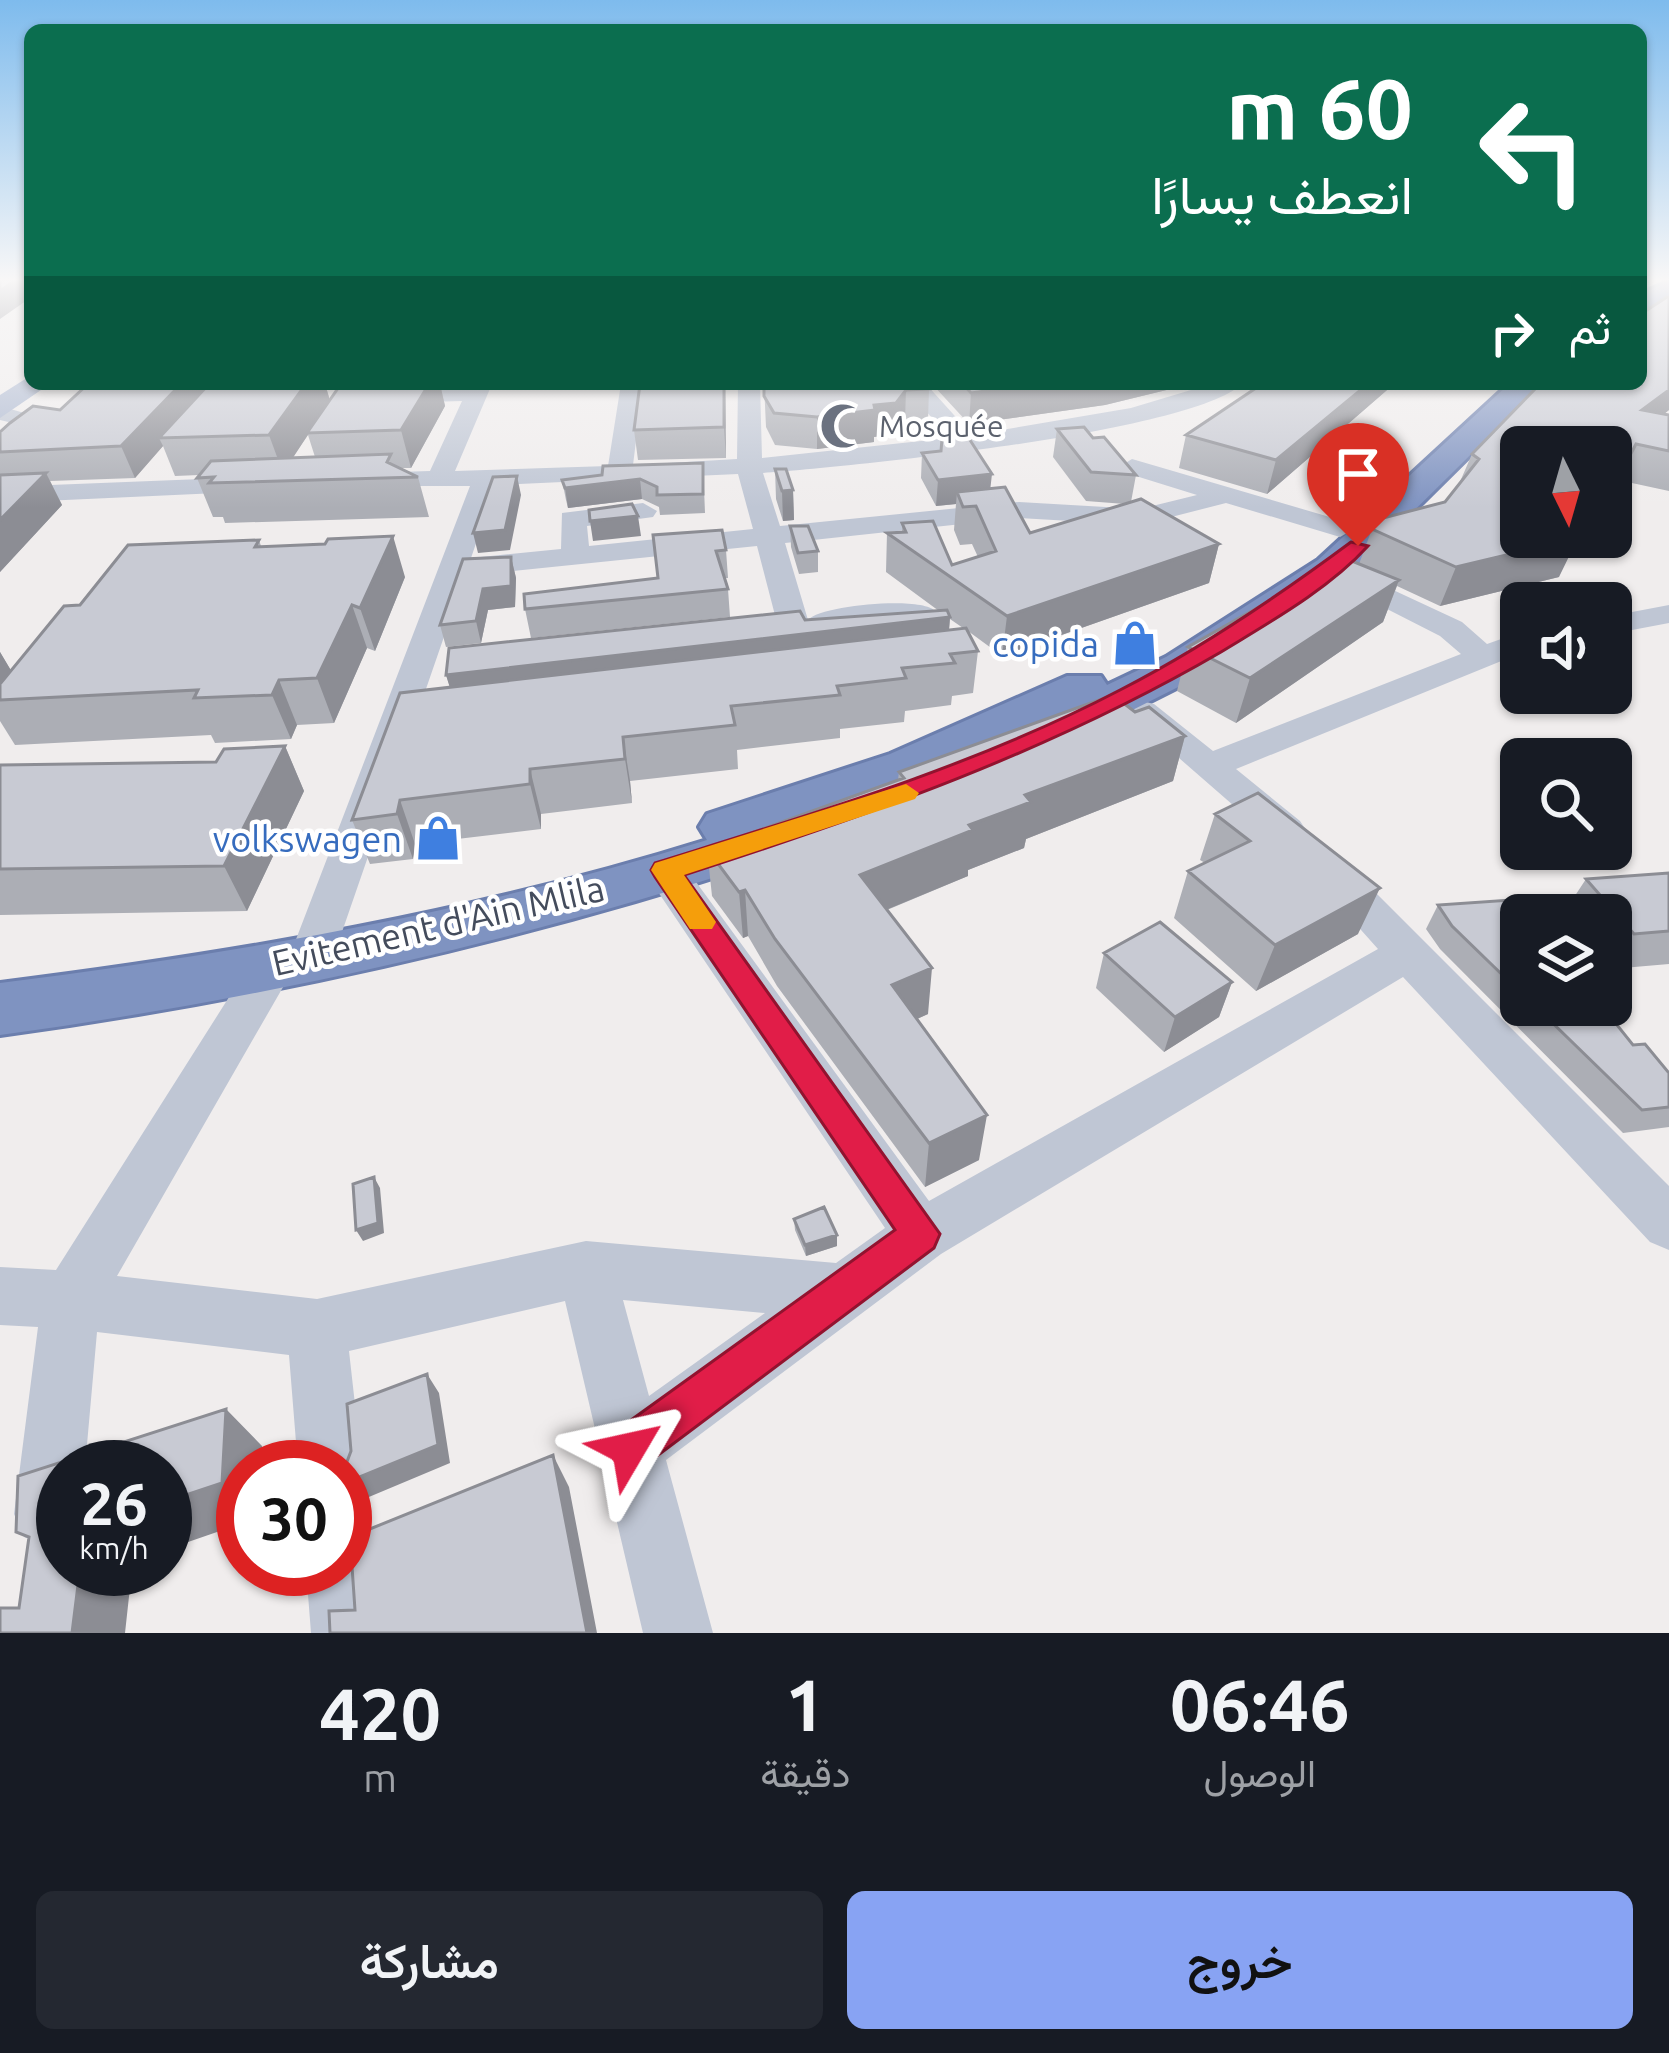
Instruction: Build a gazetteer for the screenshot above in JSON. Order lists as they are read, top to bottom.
{
  "streets": {
    "highway": ["Evitement d'Ain Mlila"]
  },
  "places": {
    "mosque": ["Mosquée"],
    "shop": ["copida", "volkswagen"]
  },
  "north": "bottom",
  "page": {
    "turn": ["60 m", "انعطف يسارًا"],
    "then": "ثم",
    "speed": "26 km/h",
    "limit": "30",
    "eta": [
      "06:46",
      "الوصول",
      "1",
      "دقيقة",
      "420",
      "m"
    ],
    "buttons": ["خروج", "مشاركة"]
  }
}
